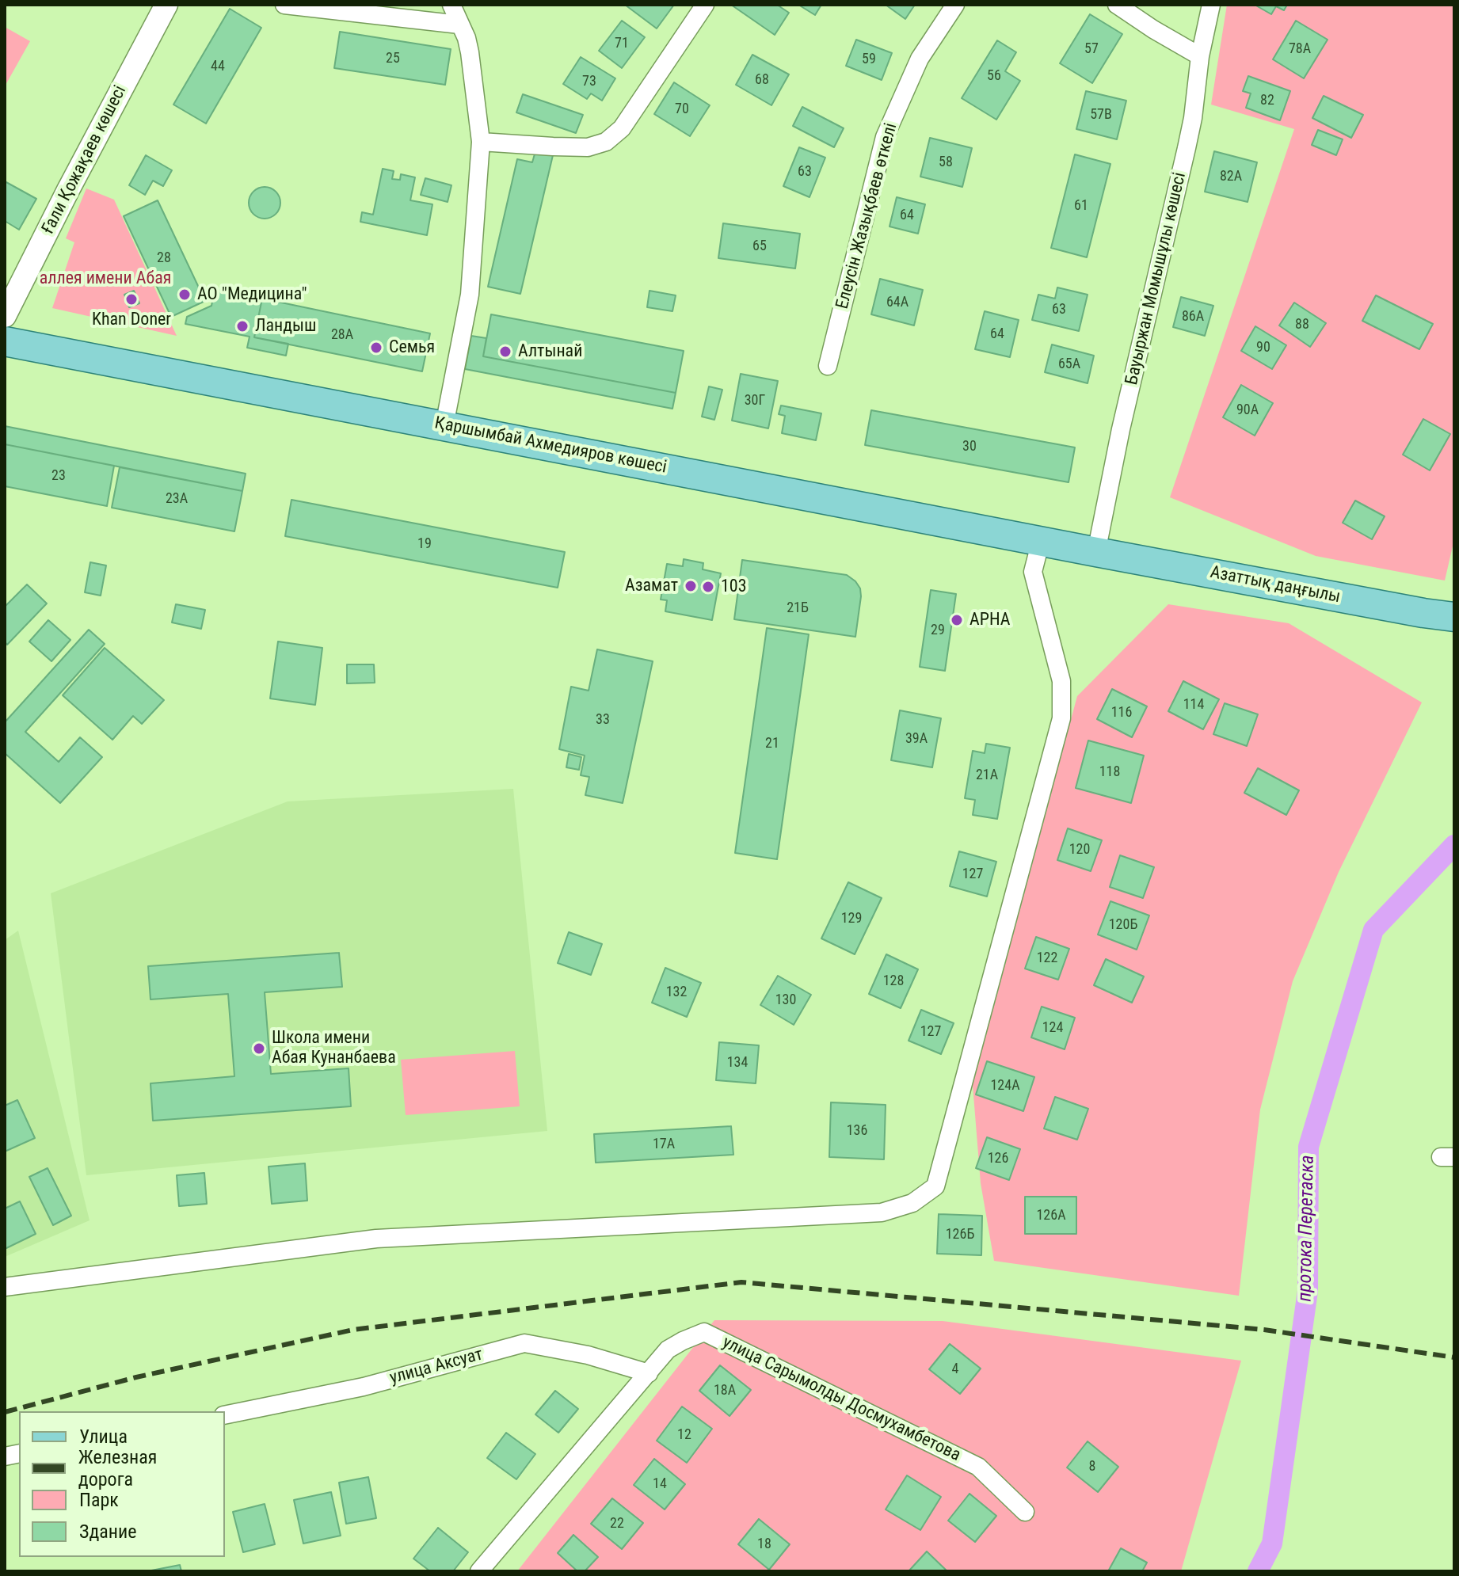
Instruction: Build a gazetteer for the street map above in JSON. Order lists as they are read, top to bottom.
{
  "streets": {
    "main road": ["Қаршымбай Ахмедияров көшесі", "Азаттық даңғылы"],
    "street": [
      "Ғали Қожақаев көшесі",
      "Елеусін Жазықбаев өткелі",
      "Бауыржан Момышұлы көшесі",
      "улица Аксуат",
      "улица Сарымолды Досмухамбетова"
    ]
  },
  "crossings": [
    ["Бауыржан Момышұлы көшесі", "Қаршымбай Ахмедияров көшесі"],
    ["Бауыржан Момышұлы көшесі", "Азаттық даңғылы"],
    ["Қаршымбай Ахмедияров көшесі", "Азаттық даңғылы"],
    ["улица Аксуат", "улица Сарымолды Досмухамбетова"]
  ],
  "water": ["протока Перетаска"],
  "parks": ["аллея имени Абая"],
  "places": [
    "АО \"Медицина\"",
    "Khan Doner",
    "Ландыш",
    "Семья",
    "Алтынай",
    "Азамат",
    "103",
    "АРНА",
    "Школа имени Абая Кунанбаева"
  ],
  "house_numbers": [
    "71",
    "57",
    "78А",
    "25",
    "59",
    "44",
    "56",
    "68",
    "73",
    "82",
    "70",
    "57В",
    "58",
    "63",
    "82А",
    "61",
    "64",
    "65",
    "28",
    "64А",
    "63",
    "86А",
    "88",
    "64",
    "28А",
    "90",
    "65А",
    "30Г",
    "90А",
    "30",
    "23",
    "23А",
    "19",
    "21Б",
    "29",
    "114",
    "116",
    "33",
    "39А",
    "21",
    "118",
    "21А",
    "120",
    "127",
    "129",
    "120Б",
    "122",
    "128",
    "132",
    "130",
    "124",
    "127",
    "134",
    "124А",
    "136",
    "17А",
    "126",
    "126А",
    "126Б",
    "4",
    "18А",
    "12",
    "8",
    "14",
    "22",
    "18"
  ],
  "legend": [
    "Улица",
    "Железная дорога",
    "Парк",
    "Здание"
  ]
}
